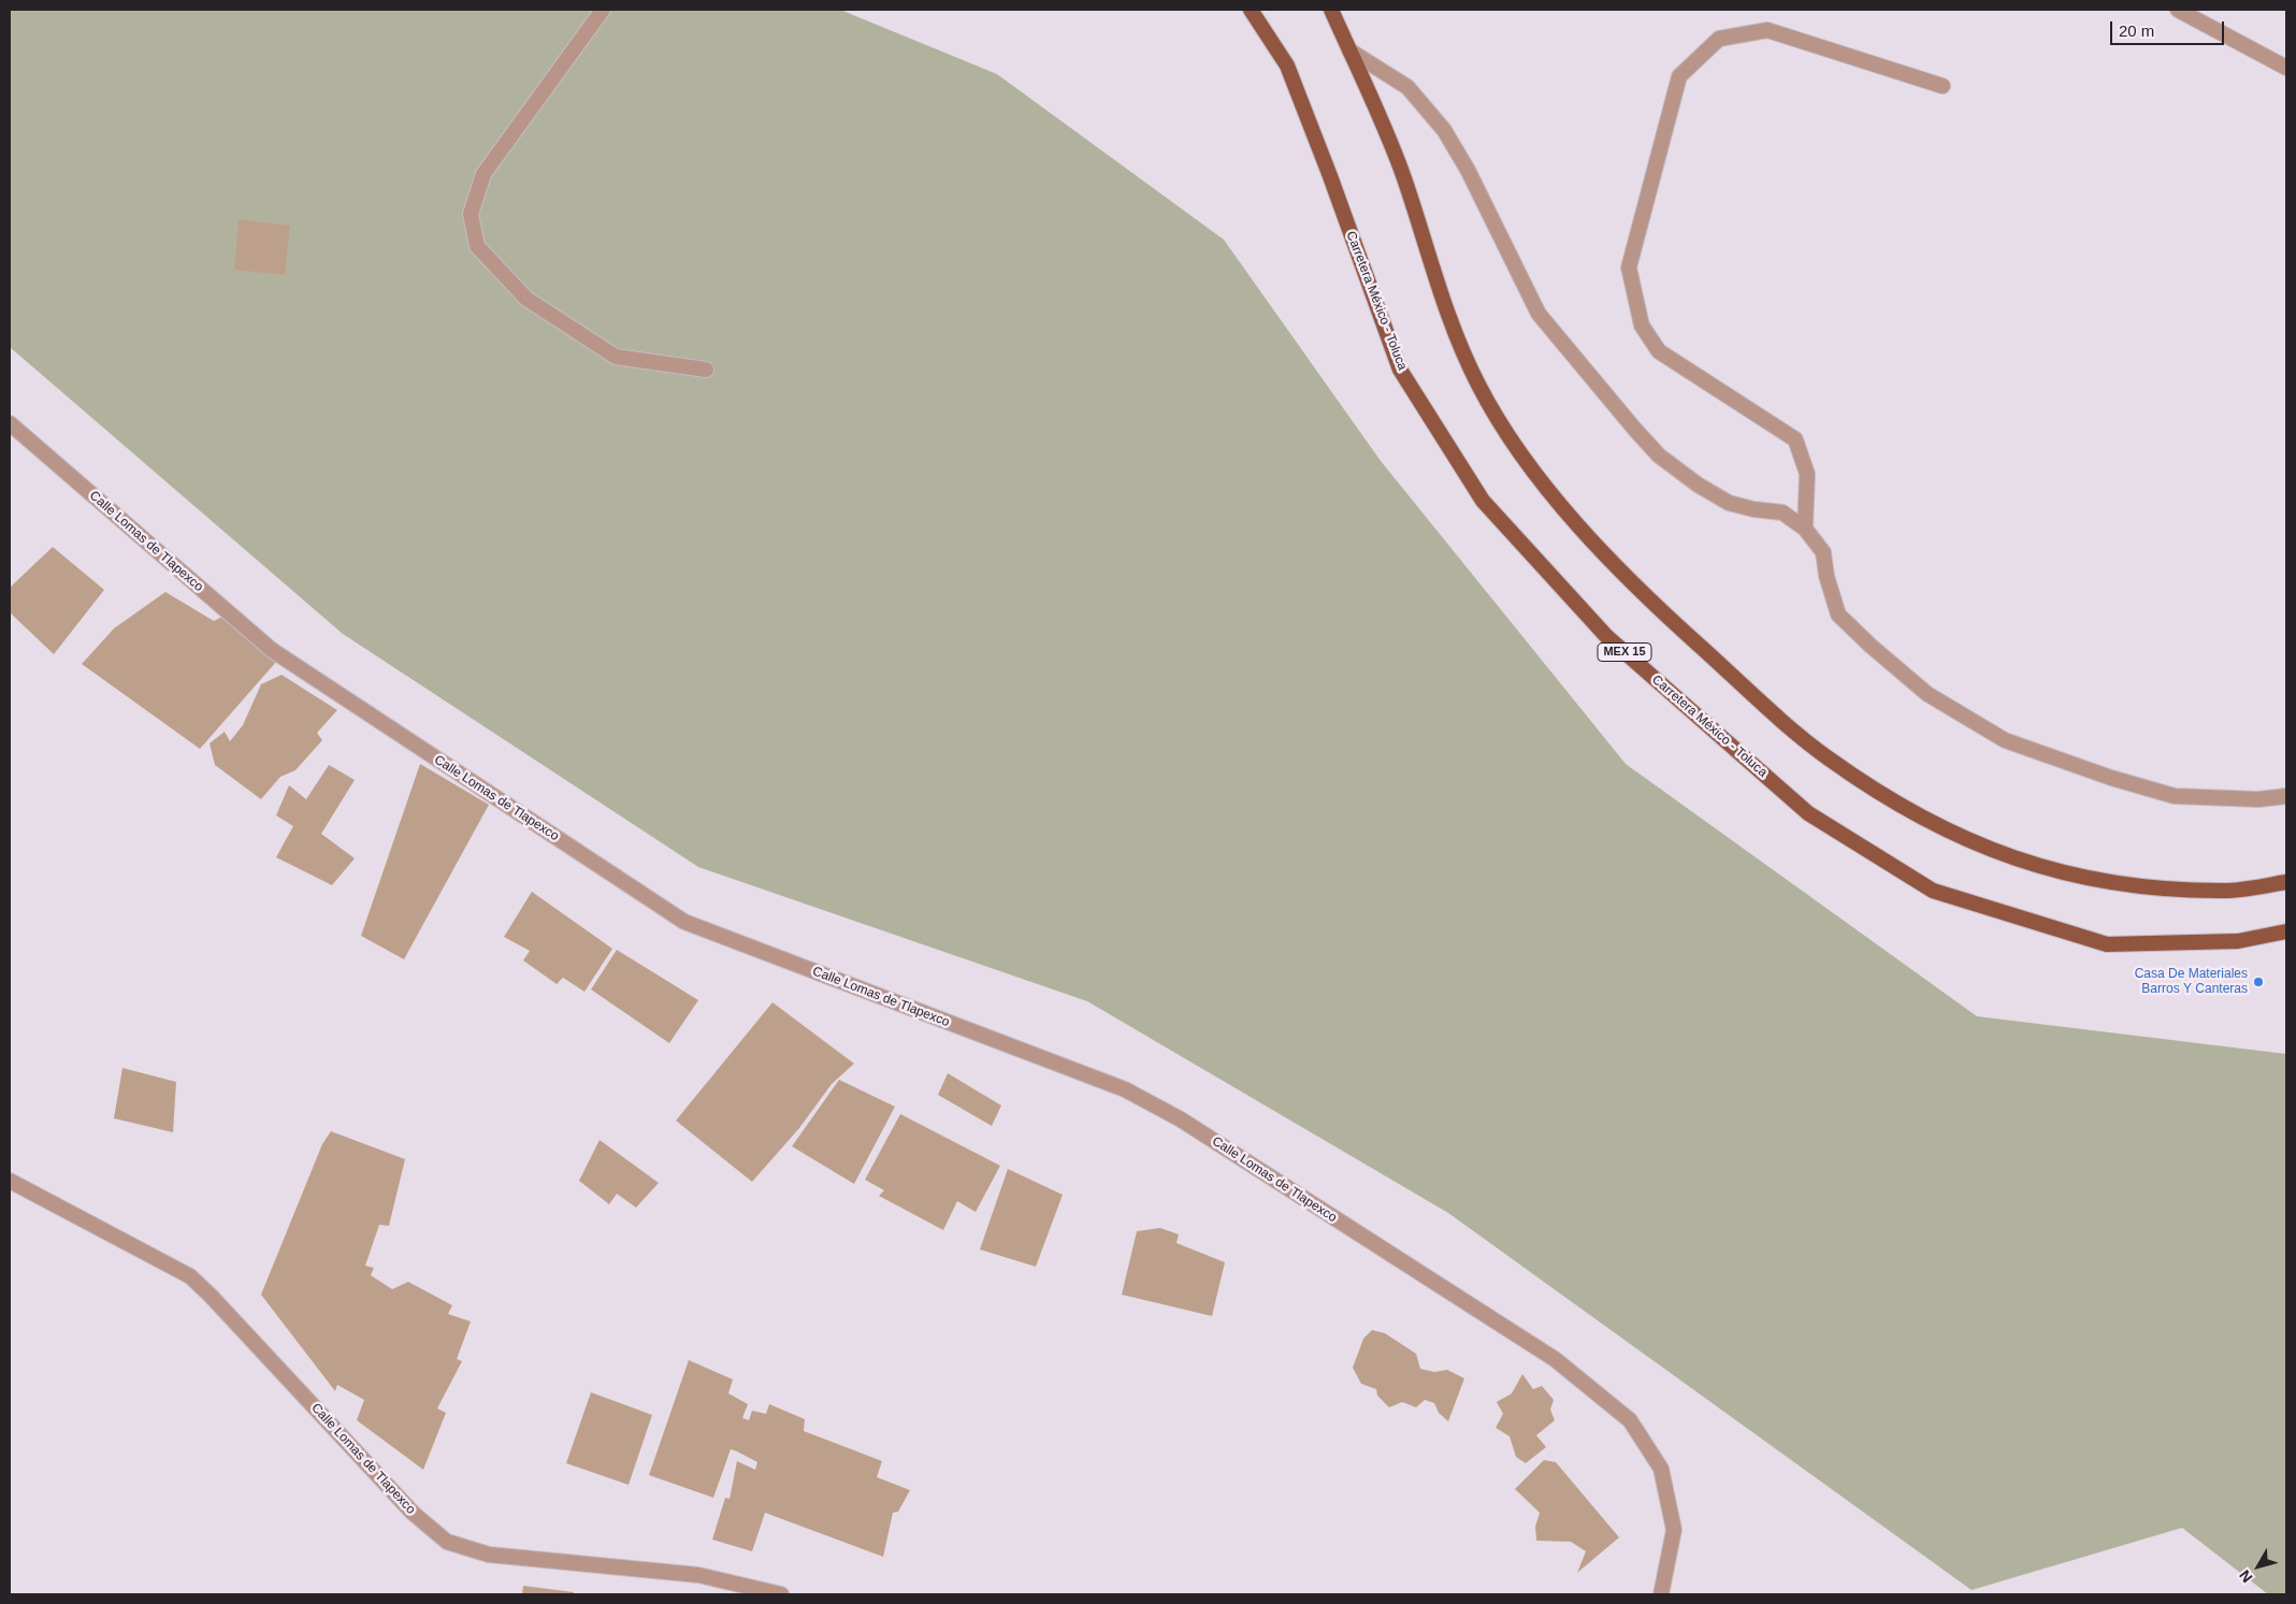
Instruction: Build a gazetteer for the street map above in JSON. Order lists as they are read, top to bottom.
{
  "streets": {
    "main road": ["Carretera México - Toluca", "MEX 15"],
    "street": ["Calle Lomas de Tlapexco"]
  },
  "places": ["Casa De Materiales Barros Y Canteras"],
  "scale_bar": "20 m",
  "north": "bottom left"
}
